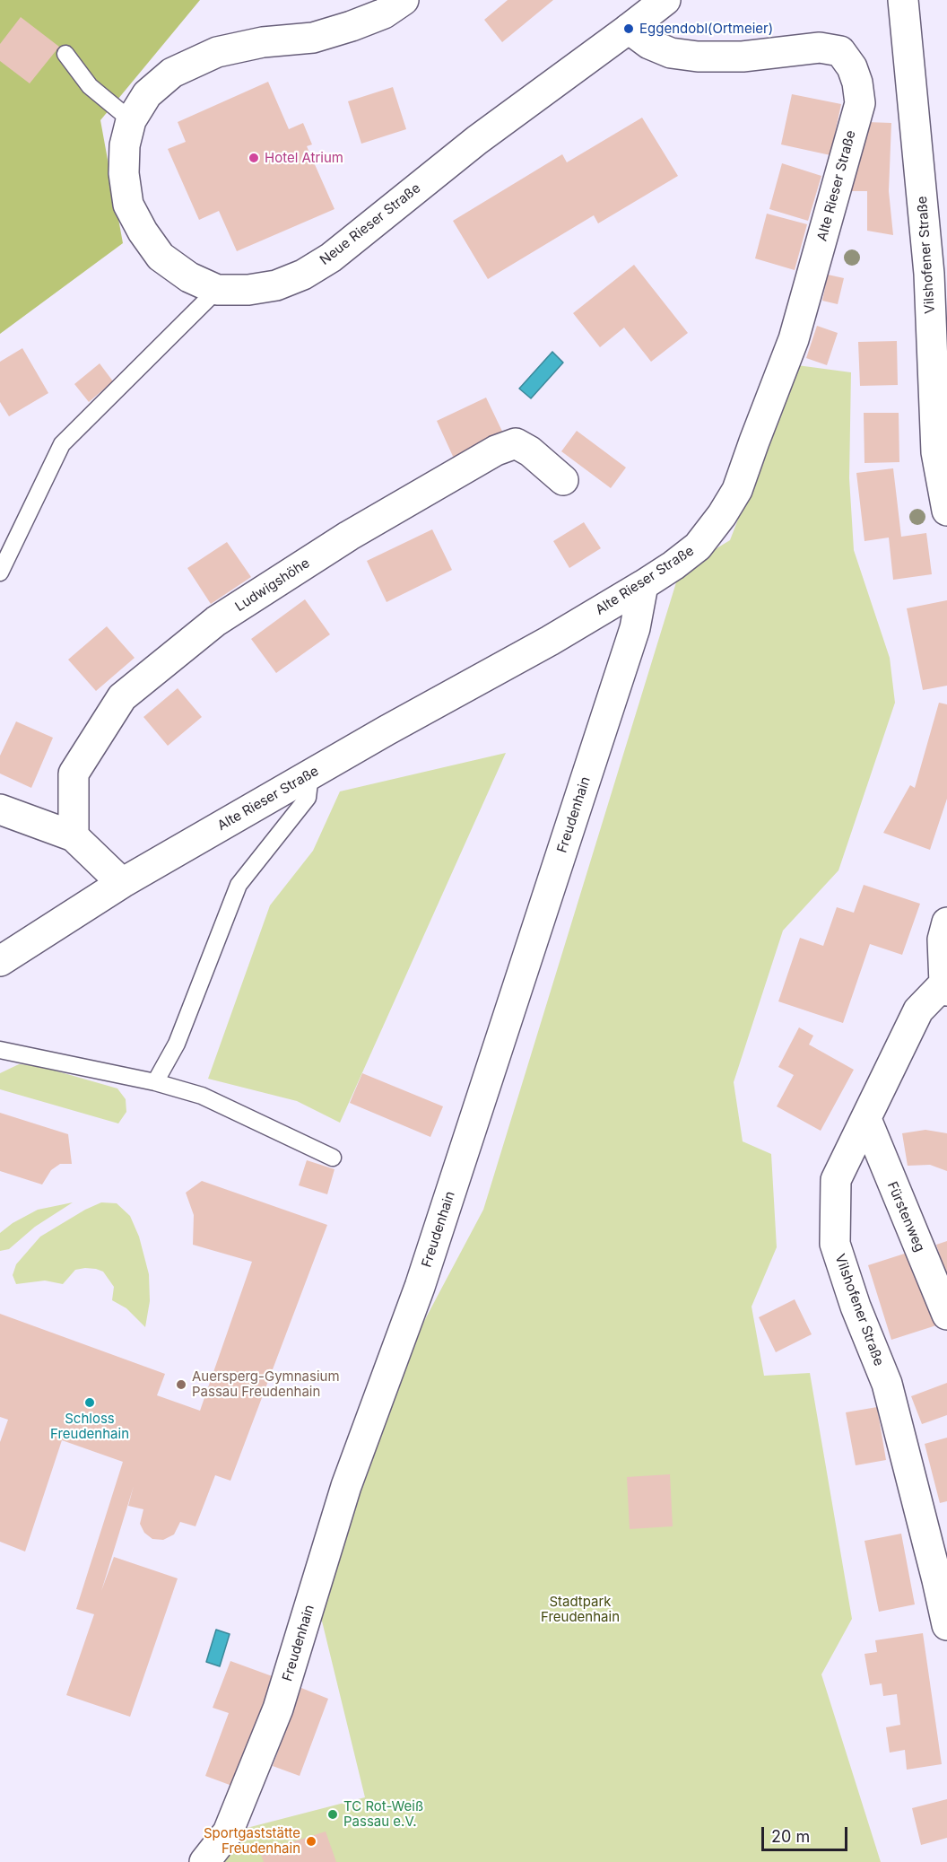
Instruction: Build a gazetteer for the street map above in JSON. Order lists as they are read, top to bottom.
{
  "streets": {
    "street": [
      "Alte Rieser Straße",
      "Neue Rieser Straße",
      "Vilshofener Straße",
      "Ludwigshöhe",
      "Freudenhain",
      "Fürstenweg"
    ]
  },
  "crossings": [
    ["Alte Rieser Straße", "Neue Rieser Straße"],
    ["Alte Rieser Straße", "Freudenhain"],
    ["Vilshofener Straße", "Fürstenweg"]
  ],
  "parks": ["Stadtpark Freudenhain"],
  "places": [
    "Eggendobl(Ortmeier)",
    "Hotel Atrium",
    "Auersperg-Gymnasium Passau Freudenhain",
    "Schloss Freudenhain",
    "TC Rot-Weiß Passau e.V.",
    "Sportgaststätte Freudenhain"
  ],
  "scale_bar": "20 m"
}
